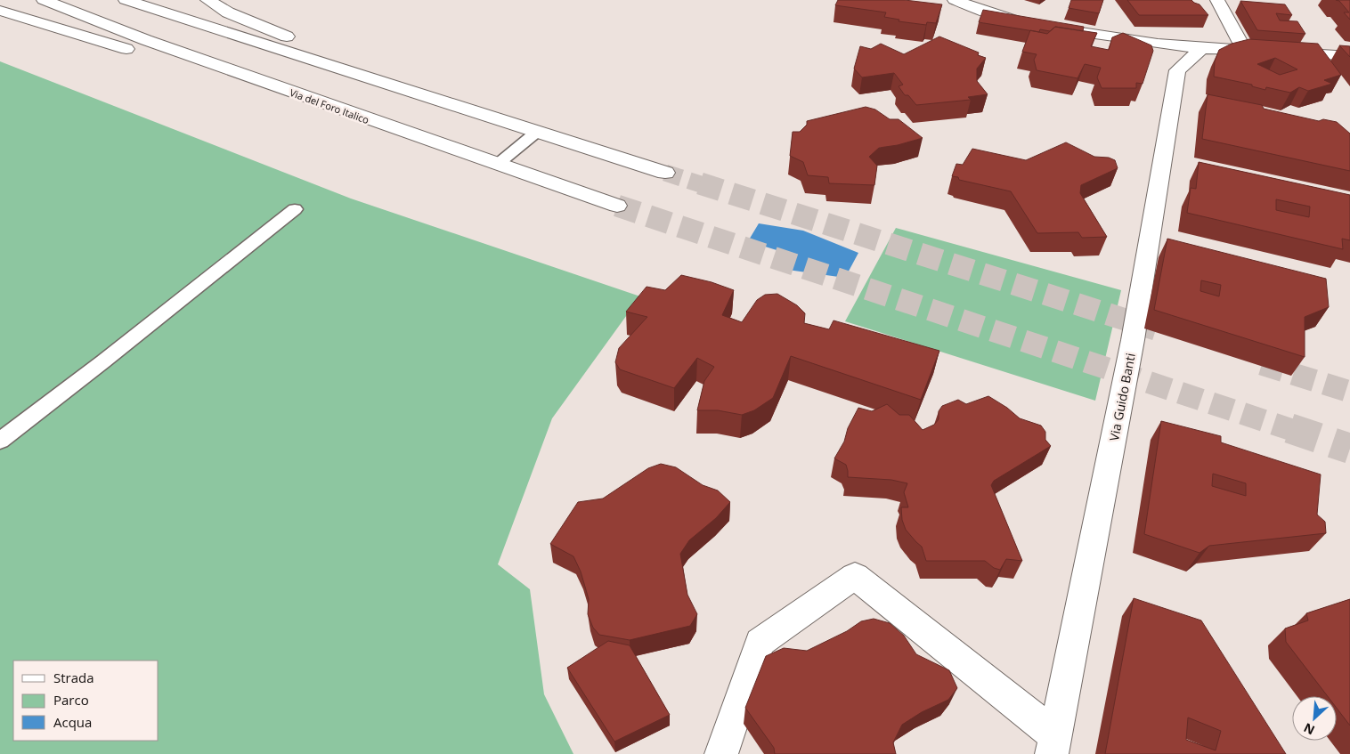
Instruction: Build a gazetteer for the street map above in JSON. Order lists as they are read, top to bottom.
{
  "streets": {
    "main road": ["Via del Foro Italico", "Via Guido Banti"]
  },
  "legend": ["Strada", "Parco", "Acqua"],
  "north": "bottom left"
}
